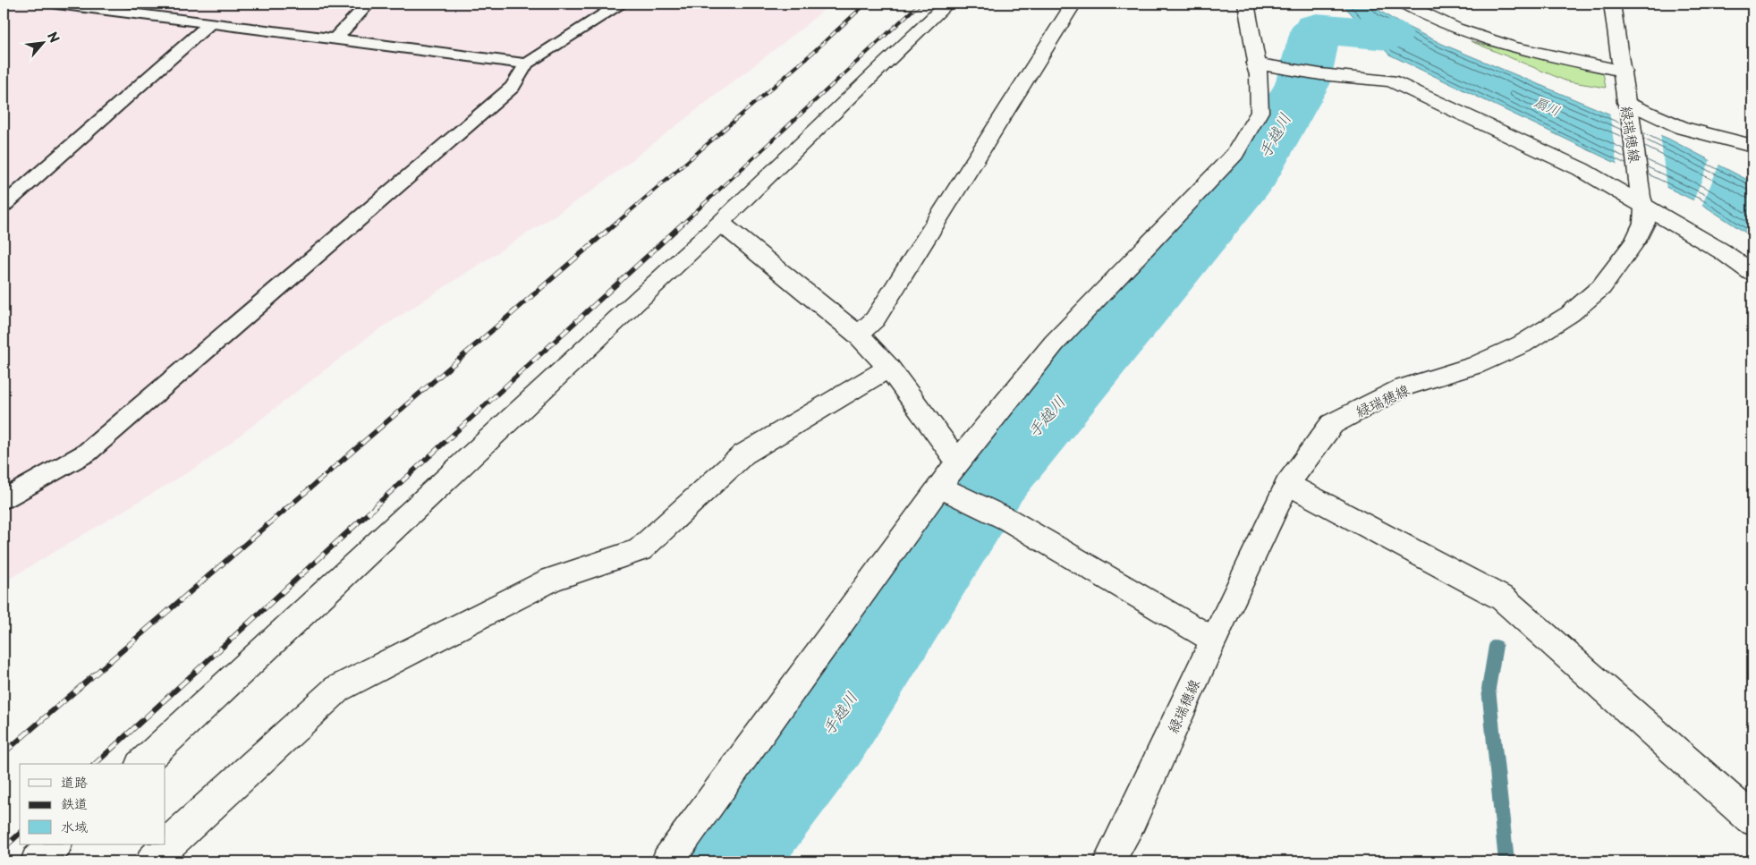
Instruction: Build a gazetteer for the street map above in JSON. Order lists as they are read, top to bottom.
{
  "streets": {
    "street": ["緑瑞穂線"]
  },
  "water": ["扇川", "手越川"],
  "legend": ["道路", "鉄道", "水域"],
  "north": "top right"
}
